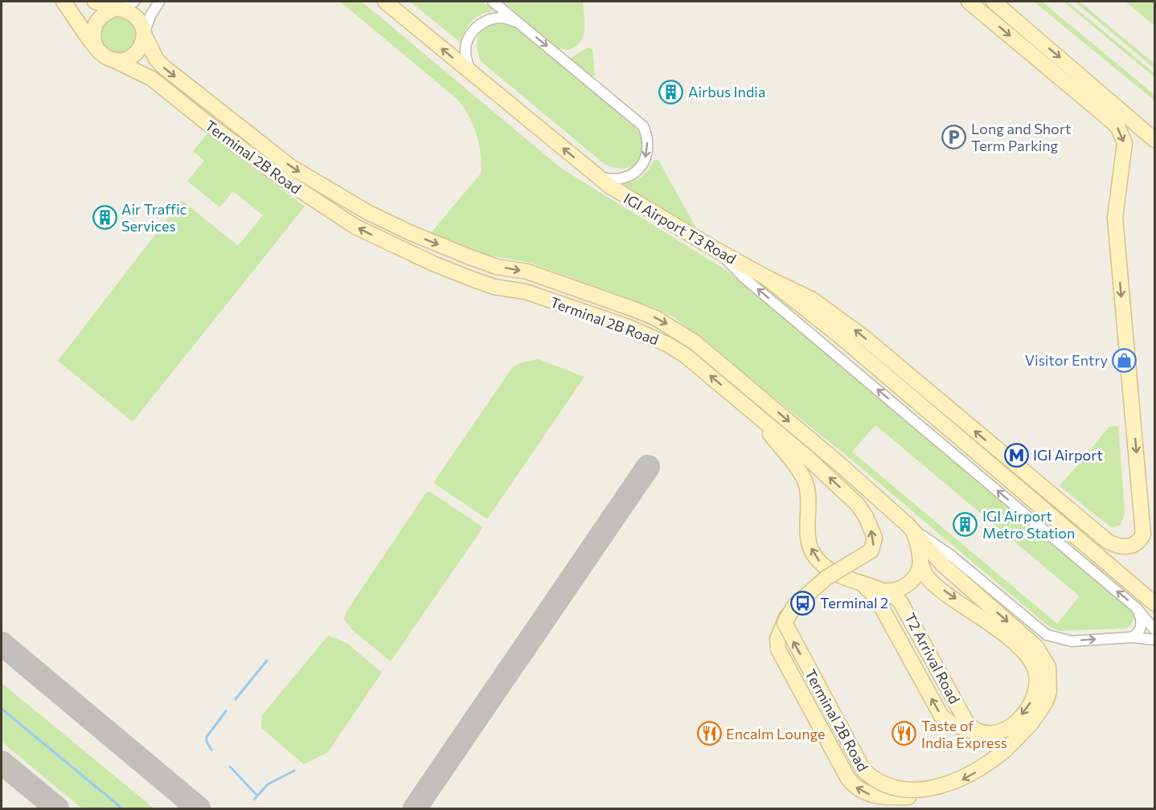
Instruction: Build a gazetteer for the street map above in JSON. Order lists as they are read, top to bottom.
{
  "streets": {
    "main road": ["Terminal 2B Road", "IGI Airport T3 Road", "T2 Arrival Road"]
  },
  "crossings": [
    ["Terminal 2B Road", "T2 Arrival Road"]
  ],
  "one_way": ["T2 Arrival Road"],
  "places": {
    "building": ["Airbus India", "Air Traffic Services", "IGI Airport Metro Station"],
    "parking": ["Long and Short Term Parking"],
    "shop": ["Visitor Entry"],
    "metro station": ["IGI Airport"],
    "bus stop": ["Terminal 2"],
    "restaurant": ["Encalm Lounge", "Taste of India Express"]
  }
}
